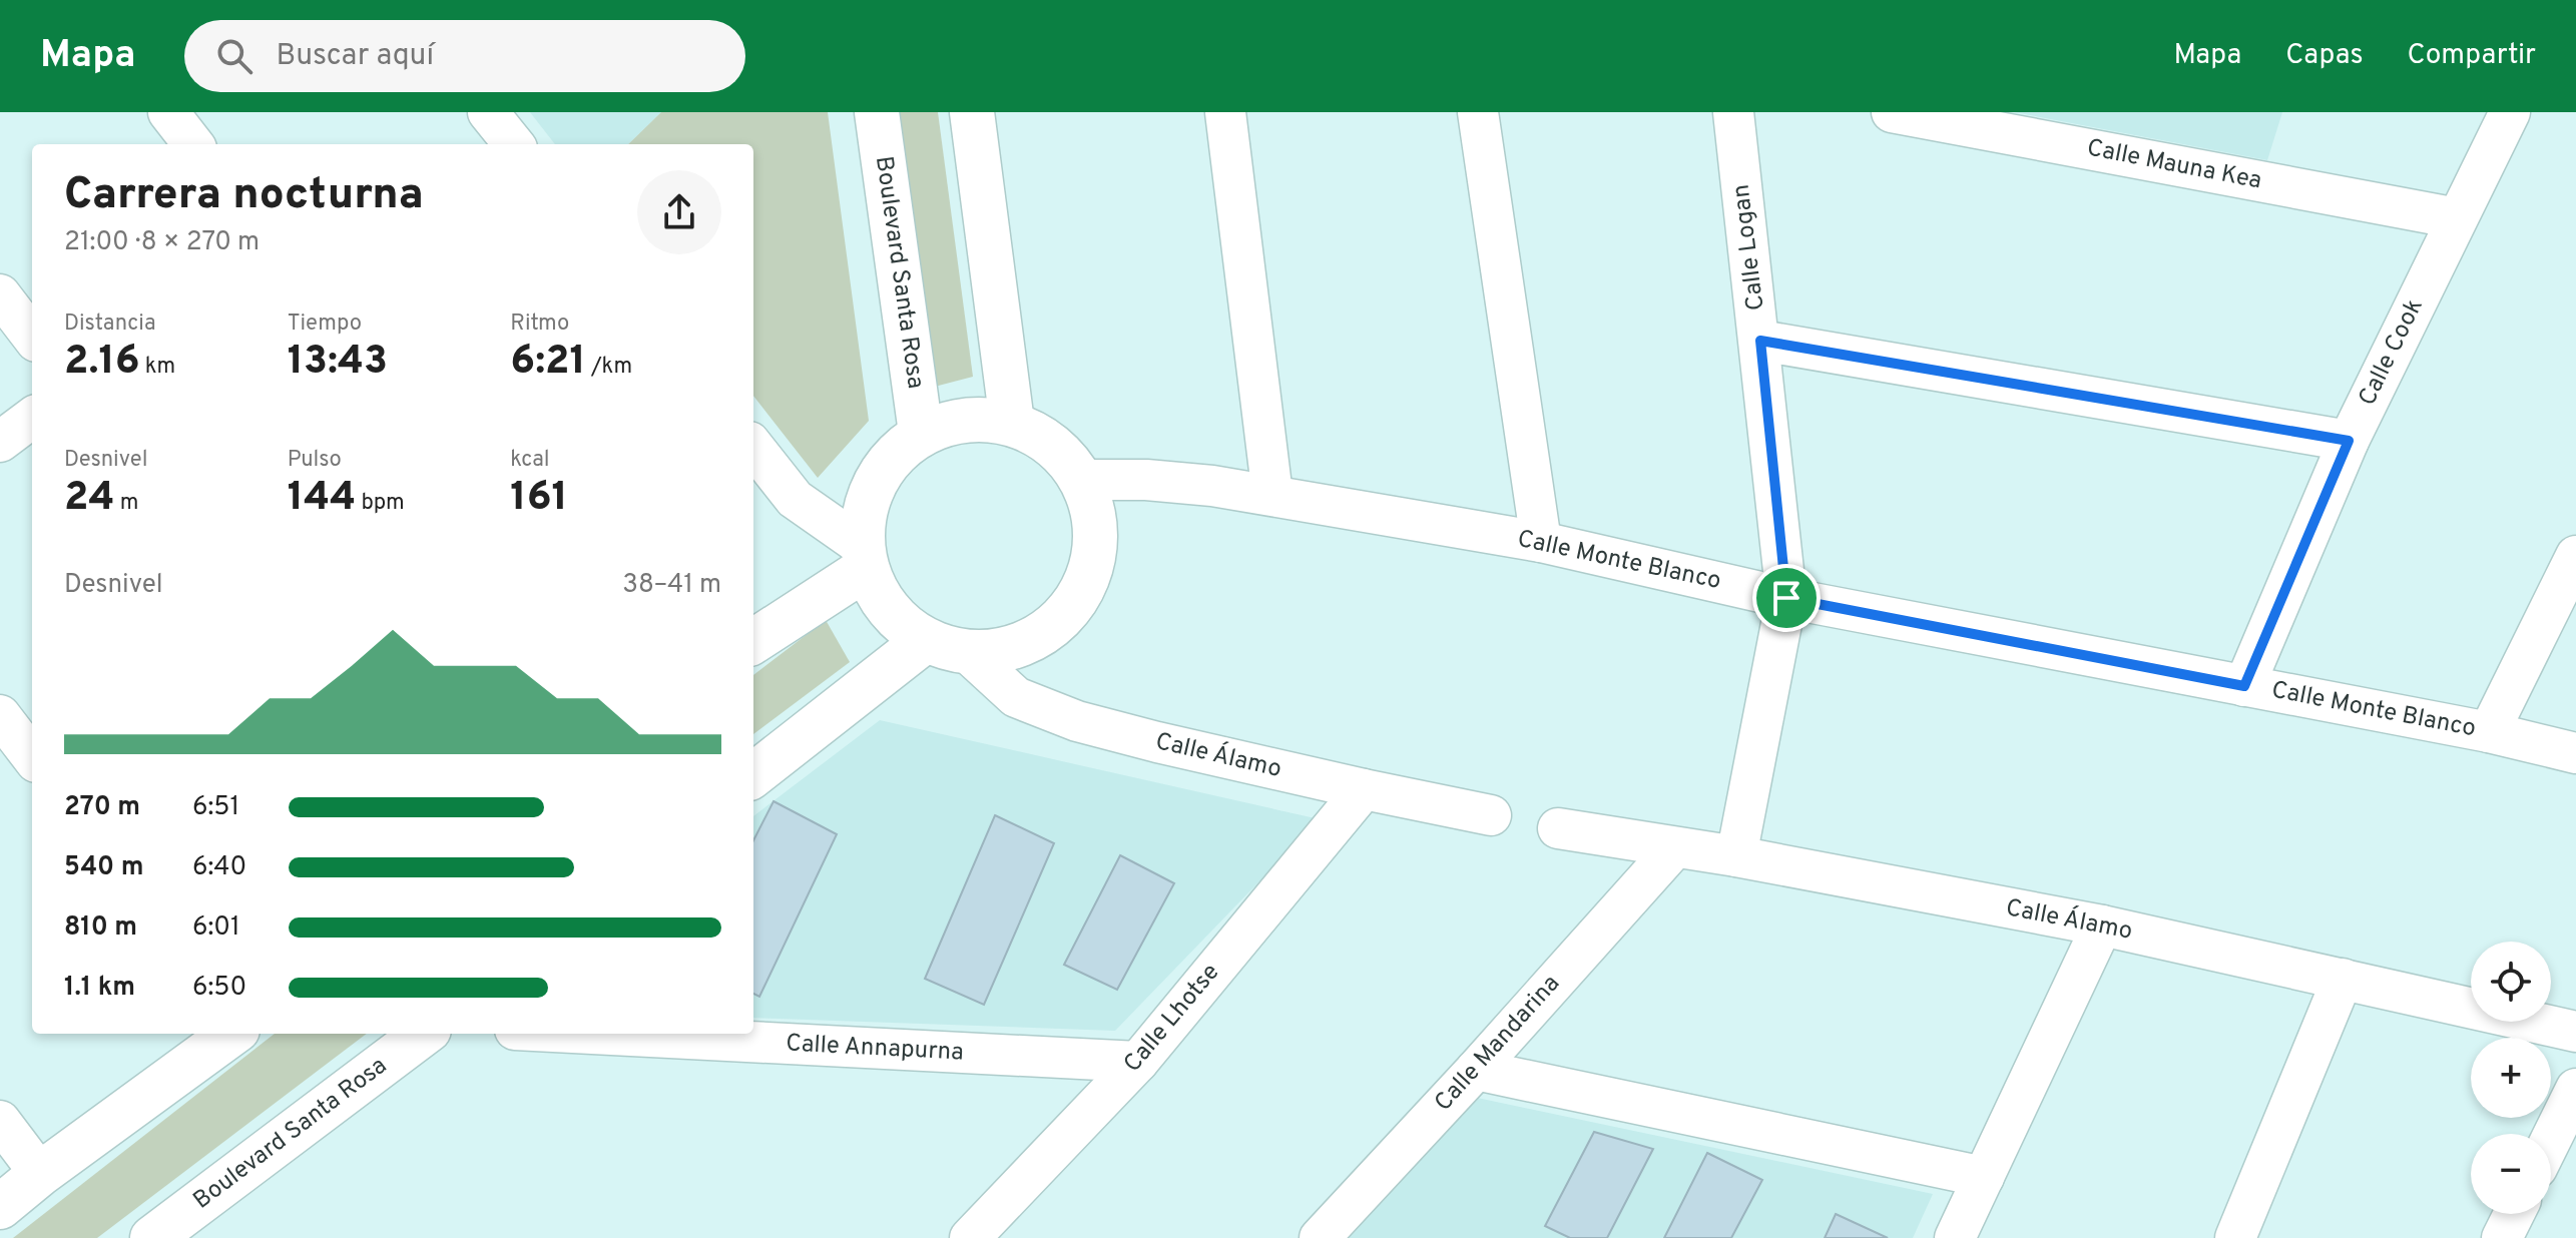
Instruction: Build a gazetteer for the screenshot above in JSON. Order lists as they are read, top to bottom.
{
  "streets": {
    "street": [
      "Calle Mauna Kea",
      "Calle Logan",
      "Boulevard Santa Rosa",
      "Calle Cook",
      "Calle Monte Blanco",
      "Calle Álamo",
      "Calle Lhotse",
      "Calle Mandarina",
      "Calle Annapurna"
    ]
  },
  "crossings": [
    ["Calle Mauna Kea", "Calle Cook"],
    ["Calle Logan", "Calle Monte Blanco"],
    ["Calle Logan", "Calle Álamo"],
    ["Boulevard Santa Rosa", "Calle Monte Blanco"],
    ["Boulevard Santa Rosa", "Calle Álamo"],
    ["Calle Cook", "Calle Monte Blanco"],
    ["Calle Monte Blanco", "Calle Álamo"],
    ["Calle Álamo", "Calle Lhotse"],
    ["Calle Álamo", "Calle Mandarina"],
    ["Calle Lhotse", "Calle Annapurna"]
  ],
  "page": {
    "header": "Mapa",
    "search": "Buscar aquí",
    "nav": ["Mapa", "Capas", "Compartir"],
    "heading": ["Carrera nocturna", "21:00 · 8 × 270 m"],
    "stats": [
      ["Distancia", "2.16 km"],
      ["Tiempo", "13:43"],
      ["Ritmo", "6:21 /km"],
      ["Desnivel", "24 m"],
      ["Pulso", "144 bpm"],
      ["kcal", "161"]
    ],
    "chart": ["Desnivel", "38–41 m"],
    "list": [
      {
        "name": "270 m",
        "note": "6:51"
      },
      {
        "name": "540 m",
        "note": "6:40"
      },
      {
        "name": "810 m",
        "note": "6:01"
      },
      {
        "name": "1.1 km",
        "note": "6:50"
      }
    ],
    "map_buttons": ["+", "−"]
  }
}
